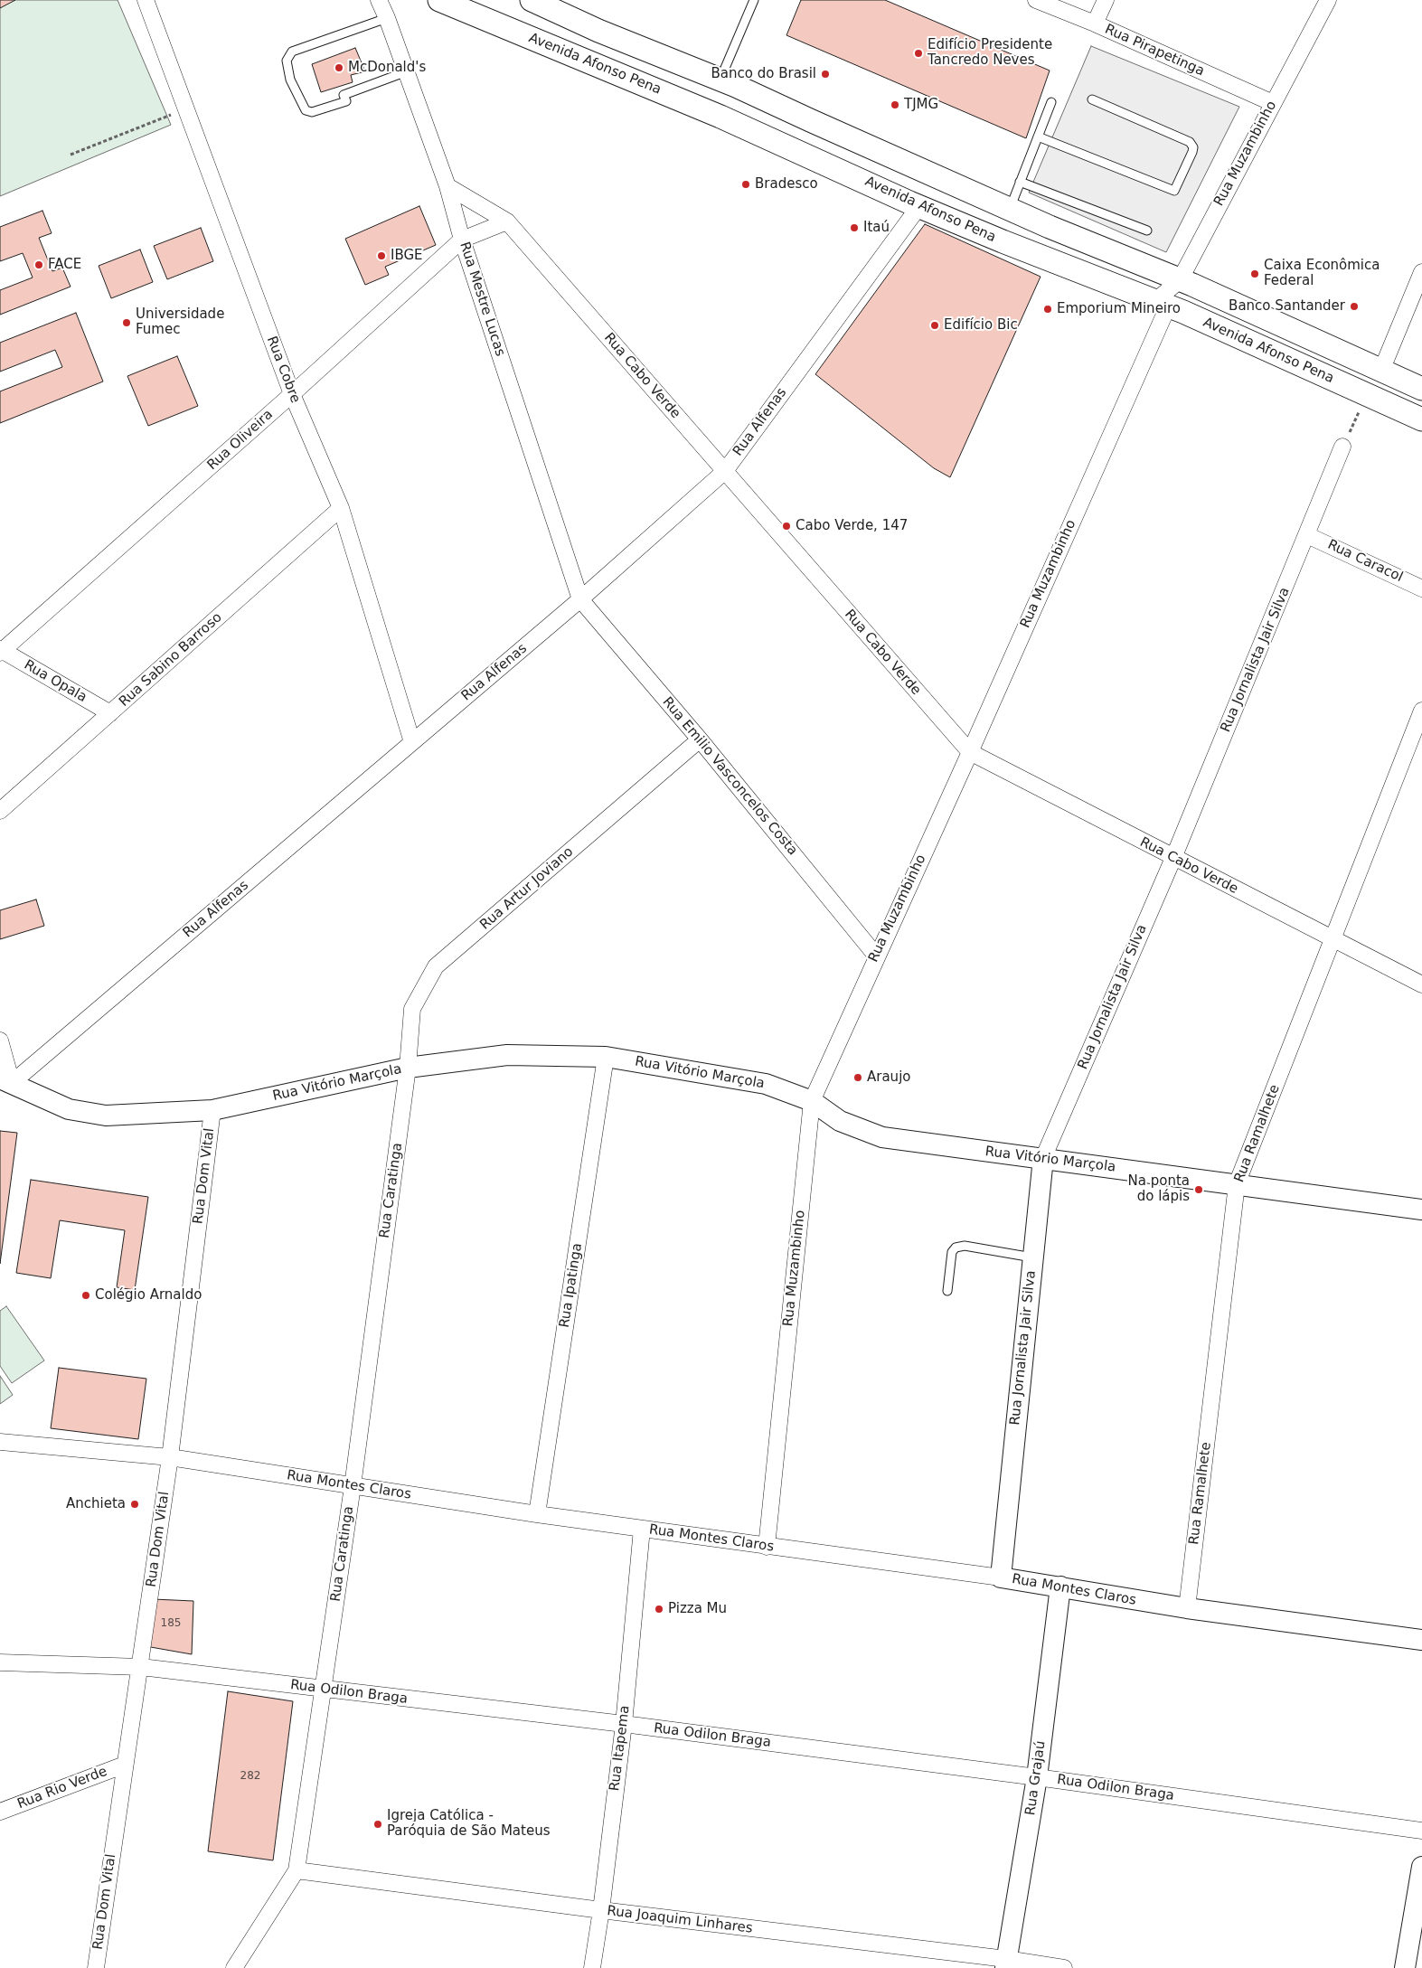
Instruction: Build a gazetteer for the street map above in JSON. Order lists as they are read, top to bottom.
{
  "streets": {
    "main road": ["Avenida Afonso Pena"],
    "street": [
      "Rua Pirapetinga",
      "Rua Muzambinho",
      "Rua Mestre Lucas",
      "Rua Cobre",
      "Rua Cabo Verde",
      "Rua Alfenas",
      "Rua Oliveira",
      "Rua Caracol",
      "Rua Sabino Barroso",
      "Rua Jornalista Jair Silva",
      "Rua Opala",
      "Rua Emilio Vasconcelos Costa",
      "Rua Artur Joviano",
      "Rua Vitório Marçola",
      "Rua Ramalhete",
      "Rua Dom Vital",
      "Rua Caratinga",
      "Rua Ipatinga",
      "Rua Montes Claros",
      "Rua Odilon Braga",
      "Rua Itapema",
      "Rua Grajaú",
      "Rua Rio Verde",
      "Rua Joaquim Linhares"
    ]
  },
  "crossings": [
    ["Rua Pirapetinga", "Rua Muzambinho"],
    ["Avenida Afonso Pena", "Rua Muzambinho"],
    ["Avenida Afonso Pena", "Rua Alfenas"],
    ["Rua Muzambinho", "Rua Cabo Verde"],
    ["Rua Muzambinho", "Rua Emilio Vasconcelos Costa"],
    ["Rua Muzambinho", "Rua Vitório Marçola"],
    ["Rua Muzambinho", "Rua Montes Claros"],
    ["Rua Mestre Lucas", "Rua Cabo Verde"],
    ["Rua Mestre Lucas", "Rua Alfenas"],
    ["Rua Mestre Lucas", "Rua Oliveira"],
    ["Rua Mestre Lucas", "Rua Emilio Vasconcelos Costa"],
    ["Rua Cobre", "Rua Alfenas"],
    ["Rua Cobre", "Rua Oliveira"],
    ["Rua Cobre", "Rua Sabino Barroso"],
    ["Rua Cabo Verde", "Rua Alfenas"],
    ["Rua Cabo Verde", "Rua Oliveira"],
    ["Rua Cabo Verde", "Rua Jornalista Jair Silva"],
    ["Rua Cabo Verde", "Rua Ramalhete"],
    ["Rua Alfenas", "Rua Emilio Vasconcelos Costa"],
    ["Rua Alfenas", "Rua Vitório Marçola"],
    ["Rua Oliveira", "Rua Opala"],
    ["Rua Caracol", "Rua Jornalista Jair Silva"],
    ["Rua Sabino Barroso", "Rua Opala"],
    ["Rua Jornalista Jair Silva", "Rua Vitório Marçola"],
    ["Rua Jornalista Jair Silva", "Rua Montes Claros"],
    ["Rua Emilio Vasconcelos Costa", "Rua Artur Joviano"],
    ["Rua Artur Joviano", "Rua Vitório Marçola"],
    ["Rua Artur Joviano", "Rua Caratinga"],
    ["Rua Vitório Marçola", "Rua Ramalhete"],
    ["Rua Vitório Marçola", "Rua Dom Vital"],
    ["Rua Vitório Marçola", "Rua Caratinga"],
    ["Rua Vitório Marçola", "Rua Ipatinga"],
    ["Rua Ramalhete", "Rua Montes Claros"],
    ["Rua Dom Vital", "Rua Montes Claros"],
    ["Rua Dom Vital", "Rua Odilon Braga"],
    ["Rua Dom Vital", "Rua Rio Verde"],
    ["Rua Caratinga", "Rua Montes Claros"],
    ["Rua Caratinga", "Rua Odilon Braga"],
    ["Rua Caratinga", "Rua Joaquim Linhares"],
    ["Rua Ipatinga", "Rua Montes Claros"],
    ["Rua Montes Claros", "Rua Itapema"],
    ["Rua Montes Claros", "Rua Grajaú"],
    ["Rua Odilon Braga", "Rua Itapema"],
    ["Rua Odilon Braga", "Rua Grajaú"],
    ["Rua Itapema", "Rua Joaquim Linhares"],
    ["Rua Grajaú", "Rua Joaquim Linhares"]
  ],
  "places": [
    "Edifício Presidente Tancredo Neves",
    "McDonald's",
    "Banco do Brasil",
    "TJMG",
    "Bradesco",
    "Itaú",
    "IBGE",
    "FACE",
    "Caixa Econômica Federal",
    "Banco Santander",
    "Emporium Mineiro",
    "Universidade Fumec",
    "Edifício Bic",
    "Cabo Verde, 147",
    "Araujo",
    "Na ponta do lápis",
    "Colégio Arnaldo",
    "Anchieta",
    "Pizza Mu",
    "Igreja Católica - Paróquia de São Mateus"
  ],
  "house_numbers": ["185", "282"]
}
